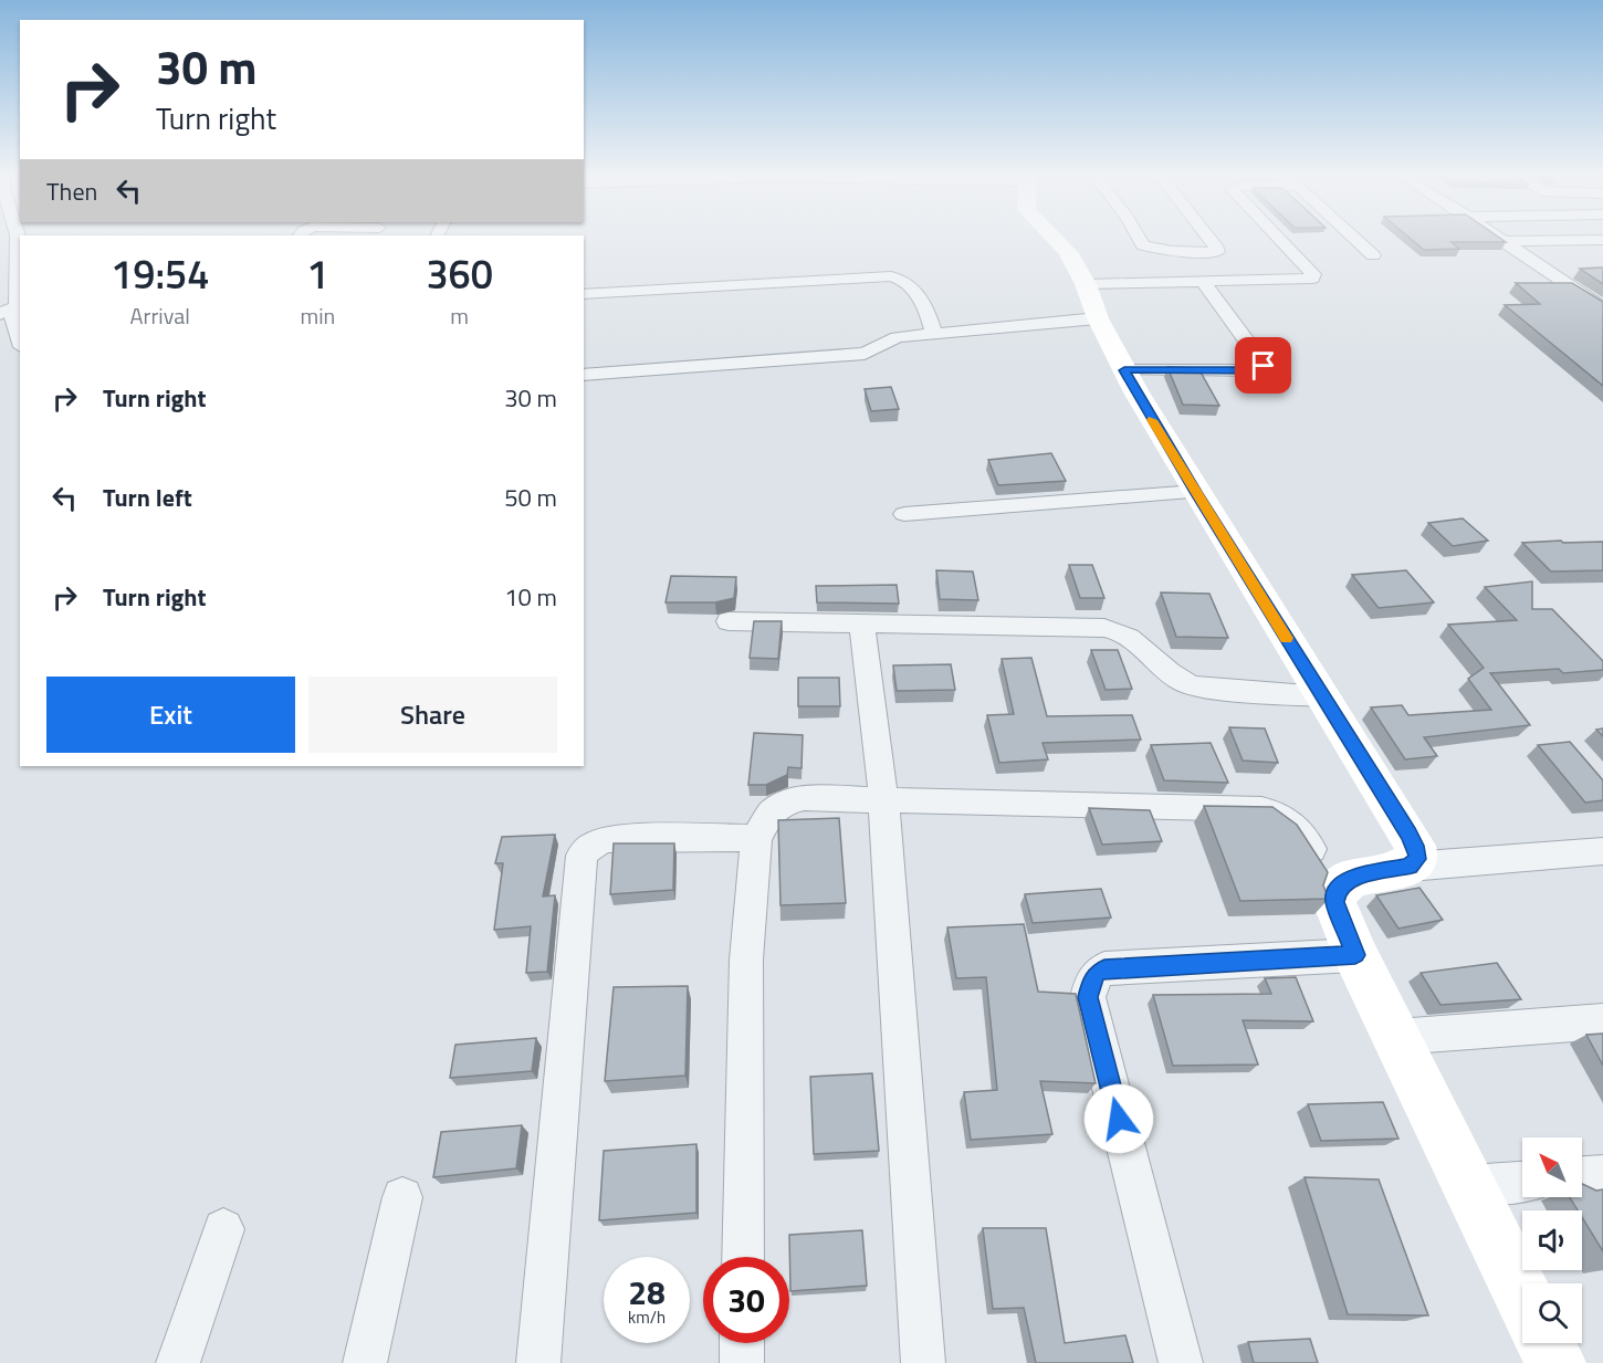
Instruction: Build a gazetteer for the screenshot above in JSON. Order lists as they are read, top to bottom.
{
  "north": "top left",
  "page": {
    "turn": ["30 m", "Turn right"],
    "then": "Then",
    "eta": [
      "19:54",
      "Arrival",
      "1",
      "min",
      "360",
      "m"
    ],
    "list": [
      {
        "name": "Turn right",
        "value": "30 m"
      },
      {
        "name": "Turn left",
        "value": "50 m"
      },
      {
        "name": "Turn right",
        "value": "10 m"
      }
    ],
    "buttons": ["Exit", "Share"],
    "speed": "28 km/h",
    "limit": "30"
  }
}
